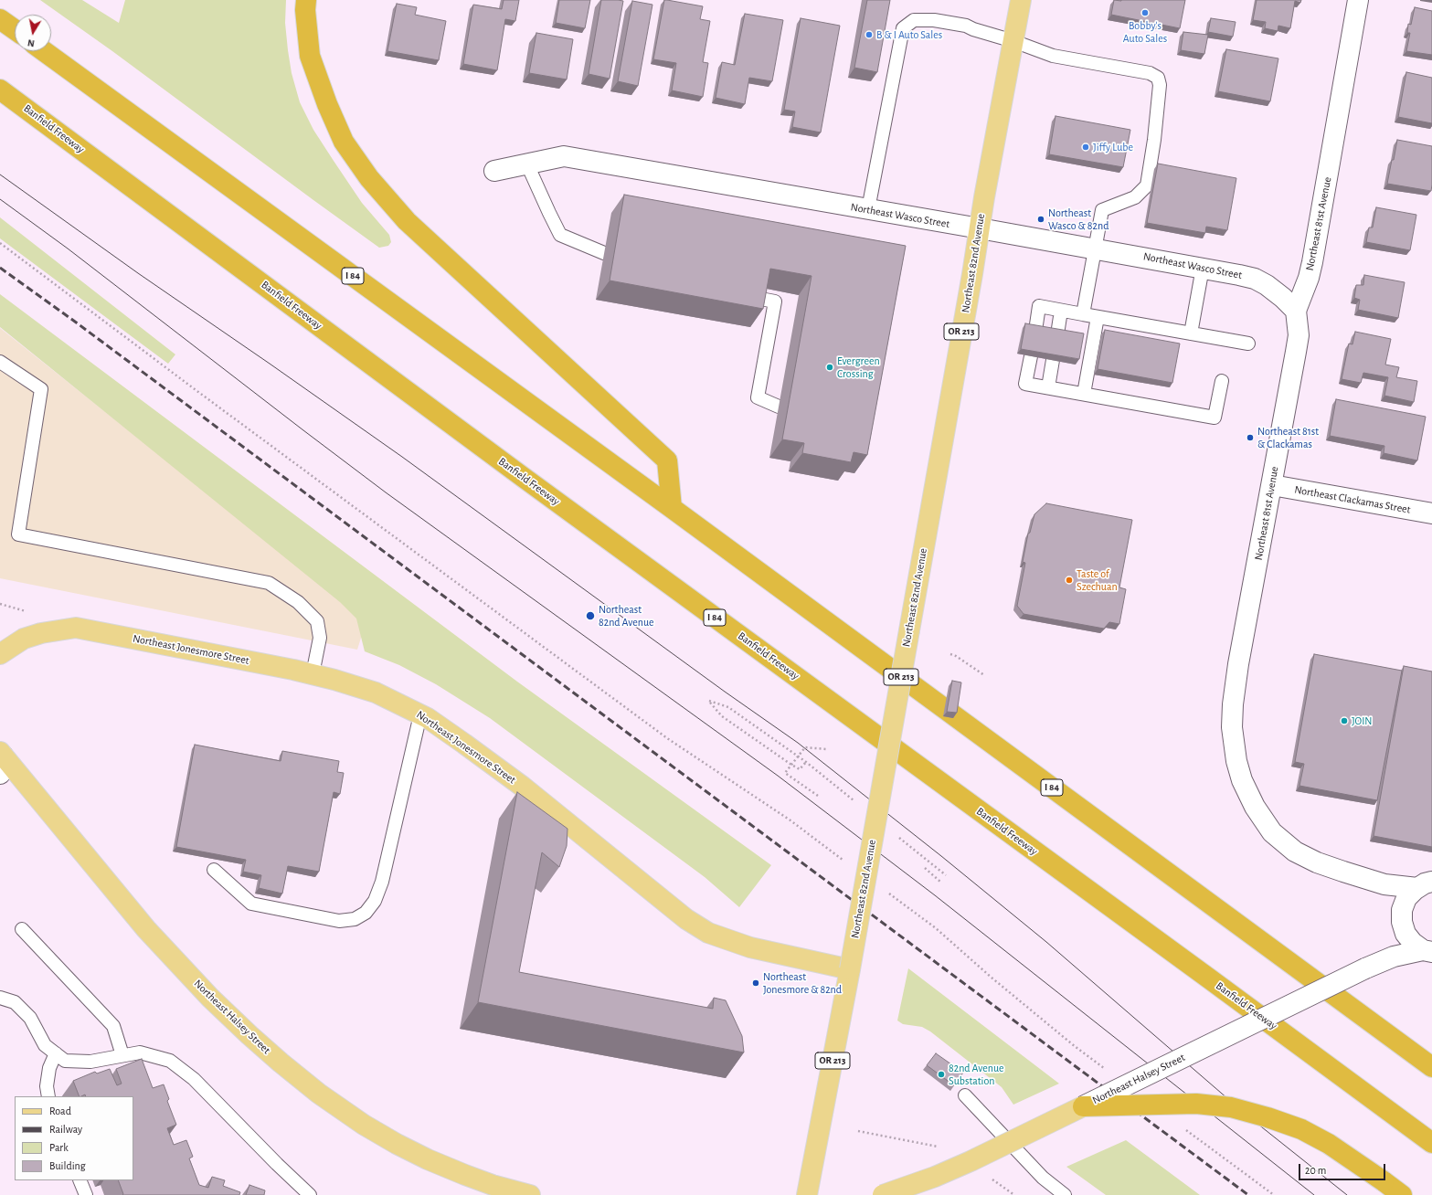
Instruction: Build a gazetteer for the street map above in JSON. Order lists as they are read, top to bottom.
{
  "streets": {
    "highway": ["Banfield Freeway", "I 84"],
    "main road": [
      "Northeast Wasco Street",
      "Northeast 81st Avenue",
      "Northeast 82nd Avenue",
      "OR 213",
      "Northeast Clackamas Street",
      "Northeast Jonesmore Street",
      "Northeast Halsey Street"
    ]
  },
  "crossings": [
    ["Northeast Wasco Street", "Northeast 81st Avenue"],
    ["Northeast Wasco Street", "Northeast 82nd Avenue"],
    ["Northeast 81st Avenue", "Northeast Clackamas Street"],
    ["Northeast 82nd Avenue", "Northeast Jonesmore Street"]
  ],
  "places": [
    "Bobby's Auto Sales",
    "B & I Auto Sales",
    "Jiffy Lube",
    "Northeast Wasco & 82nd",
    "Evergreen Crossing",
    "Northeast 81st & Clackamas",
    "Taste of Szechuan",
    "Northeast 82nd Avenue",
    "JOIN",
    "Northeast Jonesmore & 82nd",
    "82nd Avenue Substation"
  ],
  "legend": [
    "Road",
    "Railway",
    "Park",
    "Building"
  ],
  "scale_bar": "20 m",
  "north": "bottom"
}
